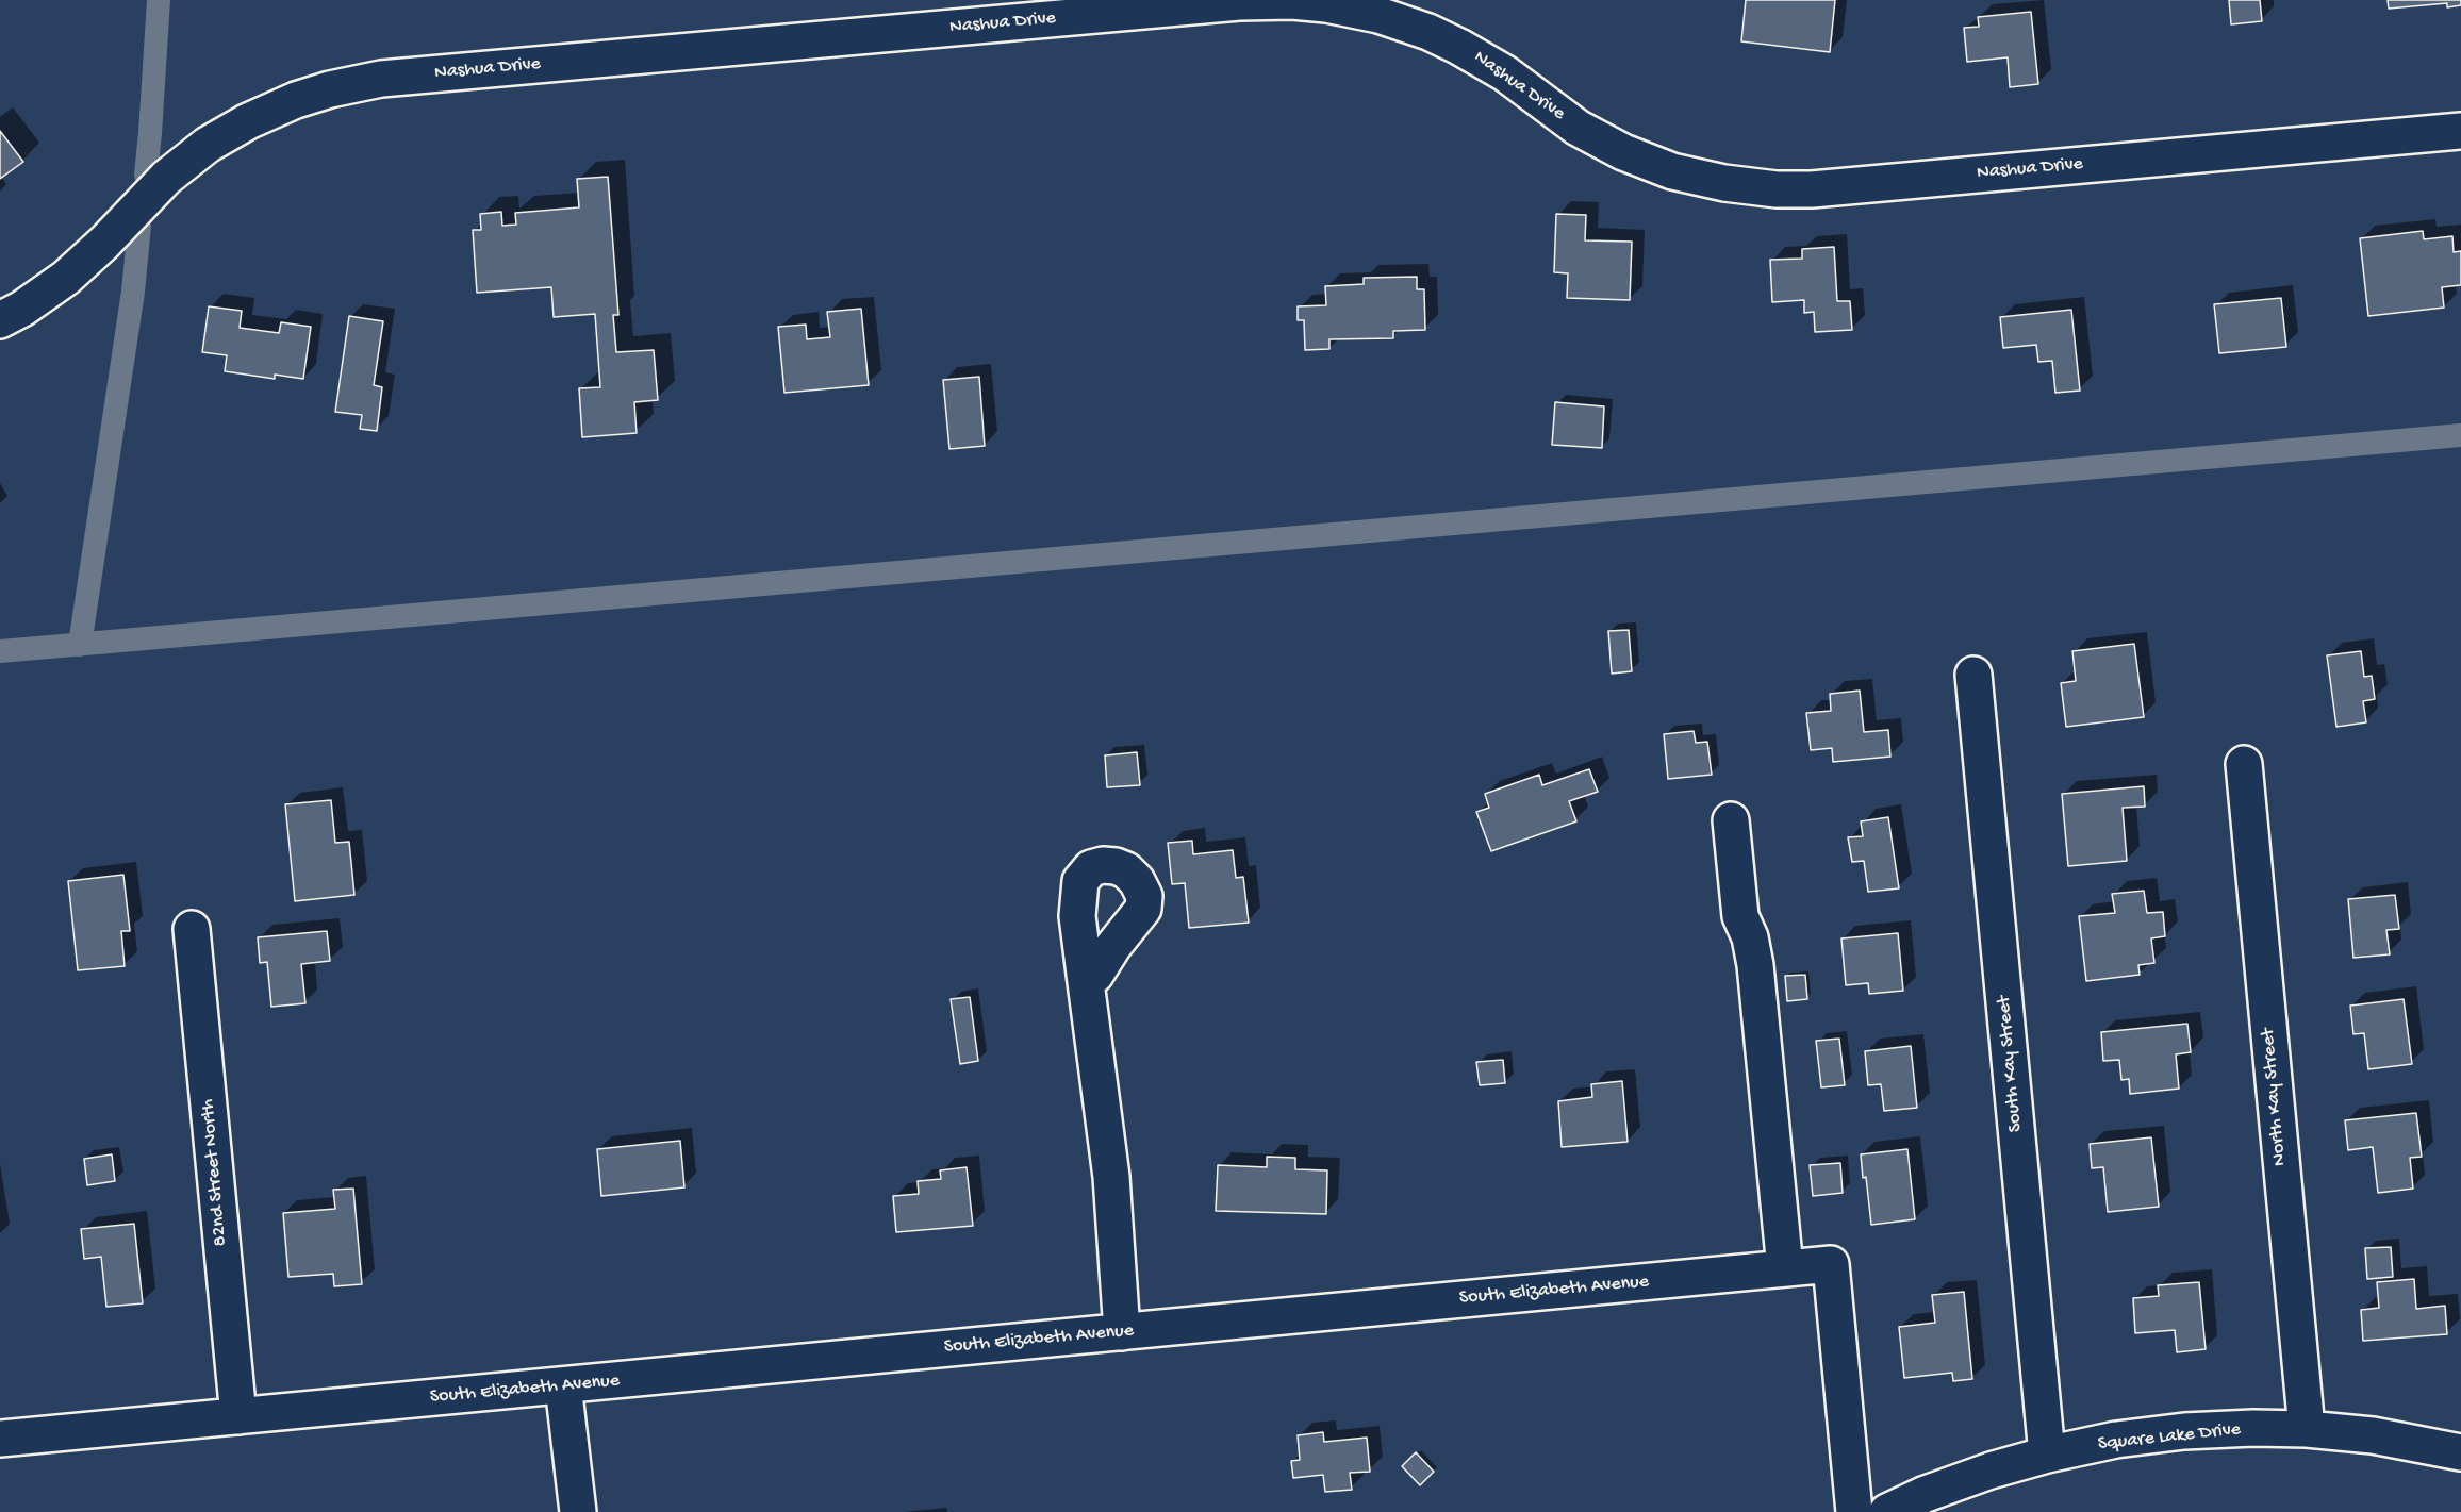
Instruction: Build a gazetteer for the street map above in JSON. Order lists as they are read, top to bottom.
{
  "streets": {
    "street": [
      "Nashua Drive",
      "South Kay Street",
      "North Kay Street",
      "82nd Street North",
      "South Elizabeth Avenue",
      "Square Lake Drive"
    ]
  },
  "crossings": [
    ["South Kay Street", "Square Lake Drive"],
    ["North Kay Street", "Square Lake Drive"],
    ["82nd Street North", "South Elizabeth Avenue"]
  ]
}
